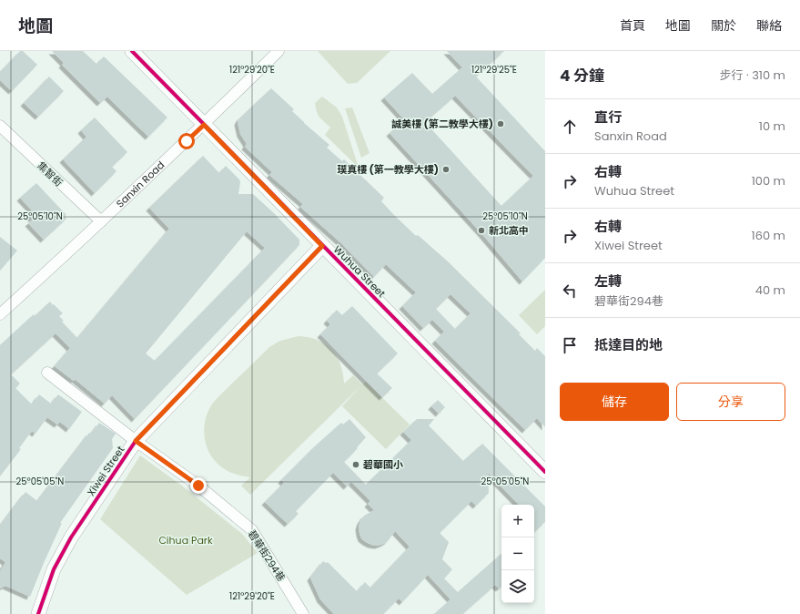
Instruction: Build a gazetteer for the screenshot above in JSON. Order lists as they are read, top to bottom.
{
  "streets": {
    "street": [
      "集智街",
      "Sanxin Road",
      "Wuhua Street",
      "Xiwei Street",
      "碧華街294巷"
    ]
  },
  "crossings": [
    ["集智街", "Sanxin Road"],
    ["Sanxin Road", "Wuhua Street"],
    ["Wuhua Street", "Xiwei Street"],
    ["Xiwei Street", "碧華街294巷"]
  ],
  "parks": ["Cihua Park"],
  "places": [
    "誠美樓 (第二教學大樓)",
    "璞真樓 (第一教學大樓)",
    "新北高中",
    "碧華國小"
  ],
  "page": {
    "header": "地圖",
    "nav": [
      "首頁",
      "地圖",
      "關於",
      "聯絡"
    ],
    "heading": ["4 分鐘", "步行 · 310 m"],
    "list": [
      ["直行", "Sanxin Road", "10 m"],
      ["右轉", "Wuhua Street", "100 m"],
      ["右轉", "Xiwei Street", "160 m"],
      ["左轉", "碧華街294巷", "40 m"],
      "抵達目的地"
    ],
    "buttons": ["儲存", "分享"],
    "map_buttons": ["+", "−"]
  },
  "coordinates": [
    "121°29'20\"E",
    "121°29'25\"E",
    "25°05'10\"N",
    "25°05'05\"N"
  ]
}
